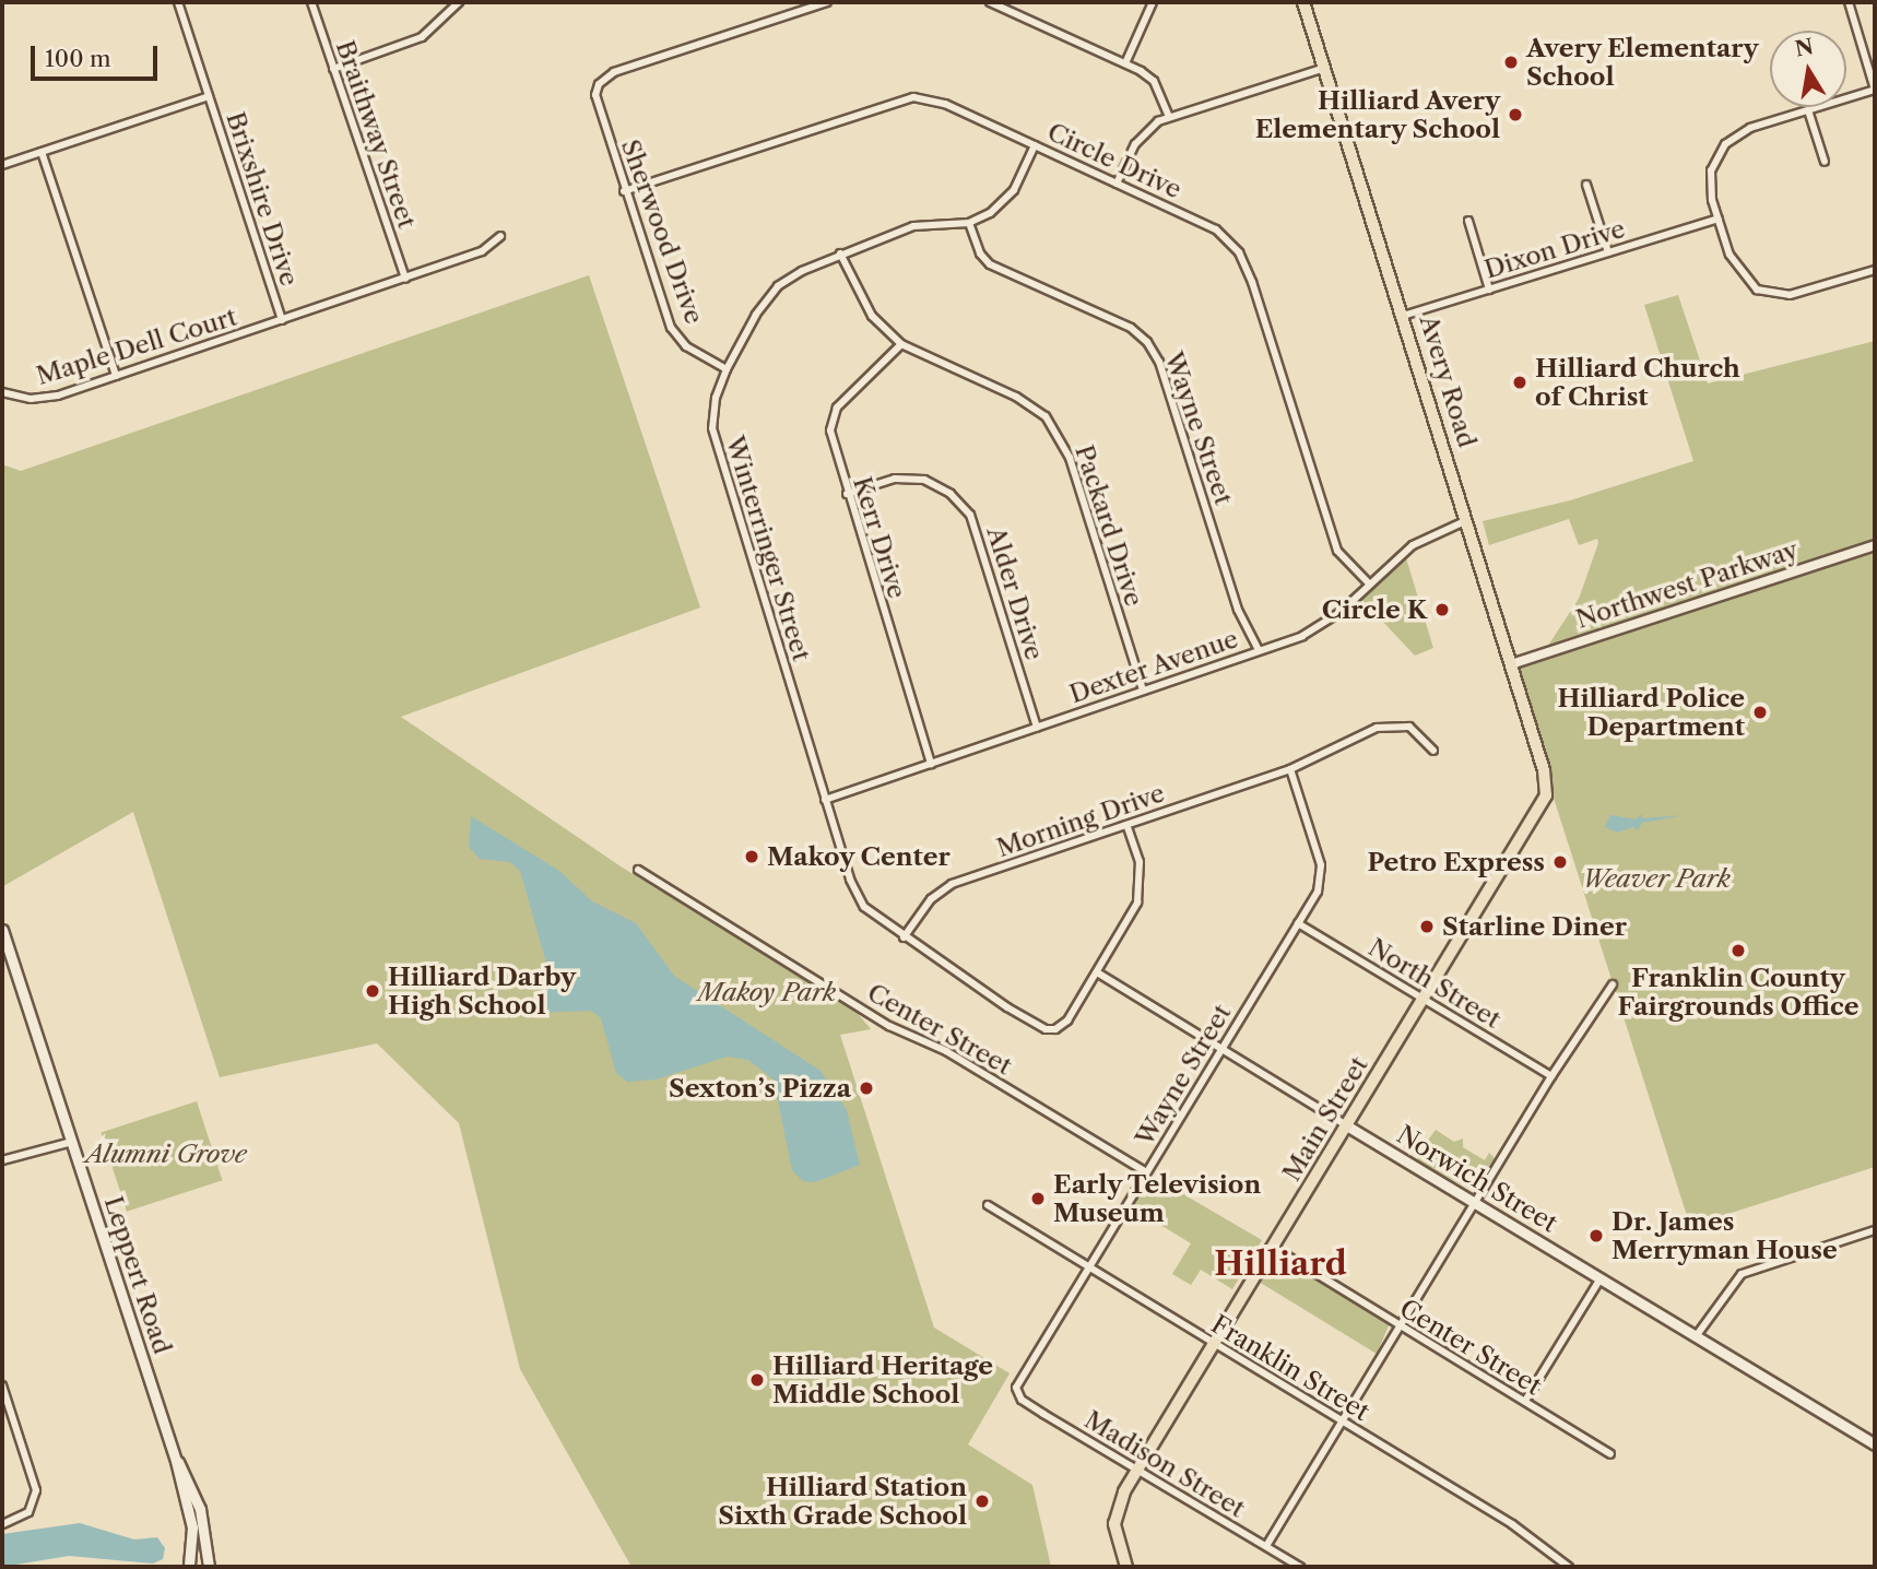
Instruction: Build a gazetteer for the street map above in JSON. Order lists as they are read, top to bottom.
{
  "streets": {
    "main road": [
      "Avery Road",
      "Main Street",
      "Norwich Street",
      "Leppert Road"
    ],
    "street": [
      "Braithway Street",
      "Circle Drive",
      "Brixshire Drive",
      "Sherwood Drive",
      "Dixon Drive",
      "Maple Dell Court",
      "Wayne Street",
      "Packard Drive",
      "Kerr Drive",
      "Winterringer Street",
      "Northwest Parkway",
      "Alder Drive",
      "Dexter Avenue",
      "Morning Drive",
      "North Street",
      "Center Street",
      "Franklin Street",
      "Madison Street"
    ]
  },
  "crossings": [
    ["Braithway Street", "Maple Dell Court"],
    ["Circle Drive", "Sherwood Drive"],
    ["Circle Drive", "Winterringer Street"],
    ["Circle Drive", "Dexter Avenue"],
    ["Brixshire Drive", "Maple Dell Court"],
    ["Sherwood Drive", "Winterringer Street"],
    ["Dixon Drive", "Avery Road"],
    ["Avery Road", "Northwest Parkway"],
    ["Avery Road", "Dexter Avenue"],
    ["Avery Road", "Main Street"],
    ["Wayne Street", "Winterringer Street"],
    ["Wayne Street", "Dexter Avenue"],
    ["Wayne Street", "Morning Drive"],
    ["Wayne Street", "North Street"],
    ["Wayne Street", "Center Street"],
    ["Wayne Street", "Norwich Street"],
    ["Wayne Street", "Franklin Street"],
    ["Wayne Street", "Madison Street"],
    ["Packard Drive", "Kerr Drive"],
    ["Packard Drive", "Winterringer Street"],
    ["Packard Drive", "Dexter Avenue"],
    ["Kerr Drive", "Alder Drive"],
    ["Kerr Drive", "Dexter Avenue"],
    ["Winterringer Street", "Dexter Avenue"],
    ["Winterringer Street", "Morning Drive"],
    ["Winterringer Street", "Norwich Street"],
    ["Alder Drive", "Dexter Avenue"],
    ["North Street", "Main Street"],
    ["Center Street", "Main Street"],
    ["Main Street", "Norwich Street"],
    ["Main Street", "Franklin Street"],
    ["Main Street", "Madison Street"]
  ],
  "districts": ["Hilliard"],
  "parks": ["Weaver Park", "Makoy Park", "Alumni Grove"],
  "places": [
    "Avery Elementary School",
    "Hilliard Avery Elementary School",
    "Hilliard Church of Christ",
    "Circle K",
    "Hilliard Police Department",
    "Makoy Center",
    "Petro Express",
    "Starline Diner",
    "Franklin County Fairgrounds Office",
    "Hilliard Darby High School",
    "Sexton’s Pizza",
    "Early Television Museum",
    "Dr. James Merryman House",
    "Hilliard Heritage Middle School",
    "Hilliard Station Sixth Grade School"
  ],
  "scale_bar": "100 m",
  "north": "top"
}
